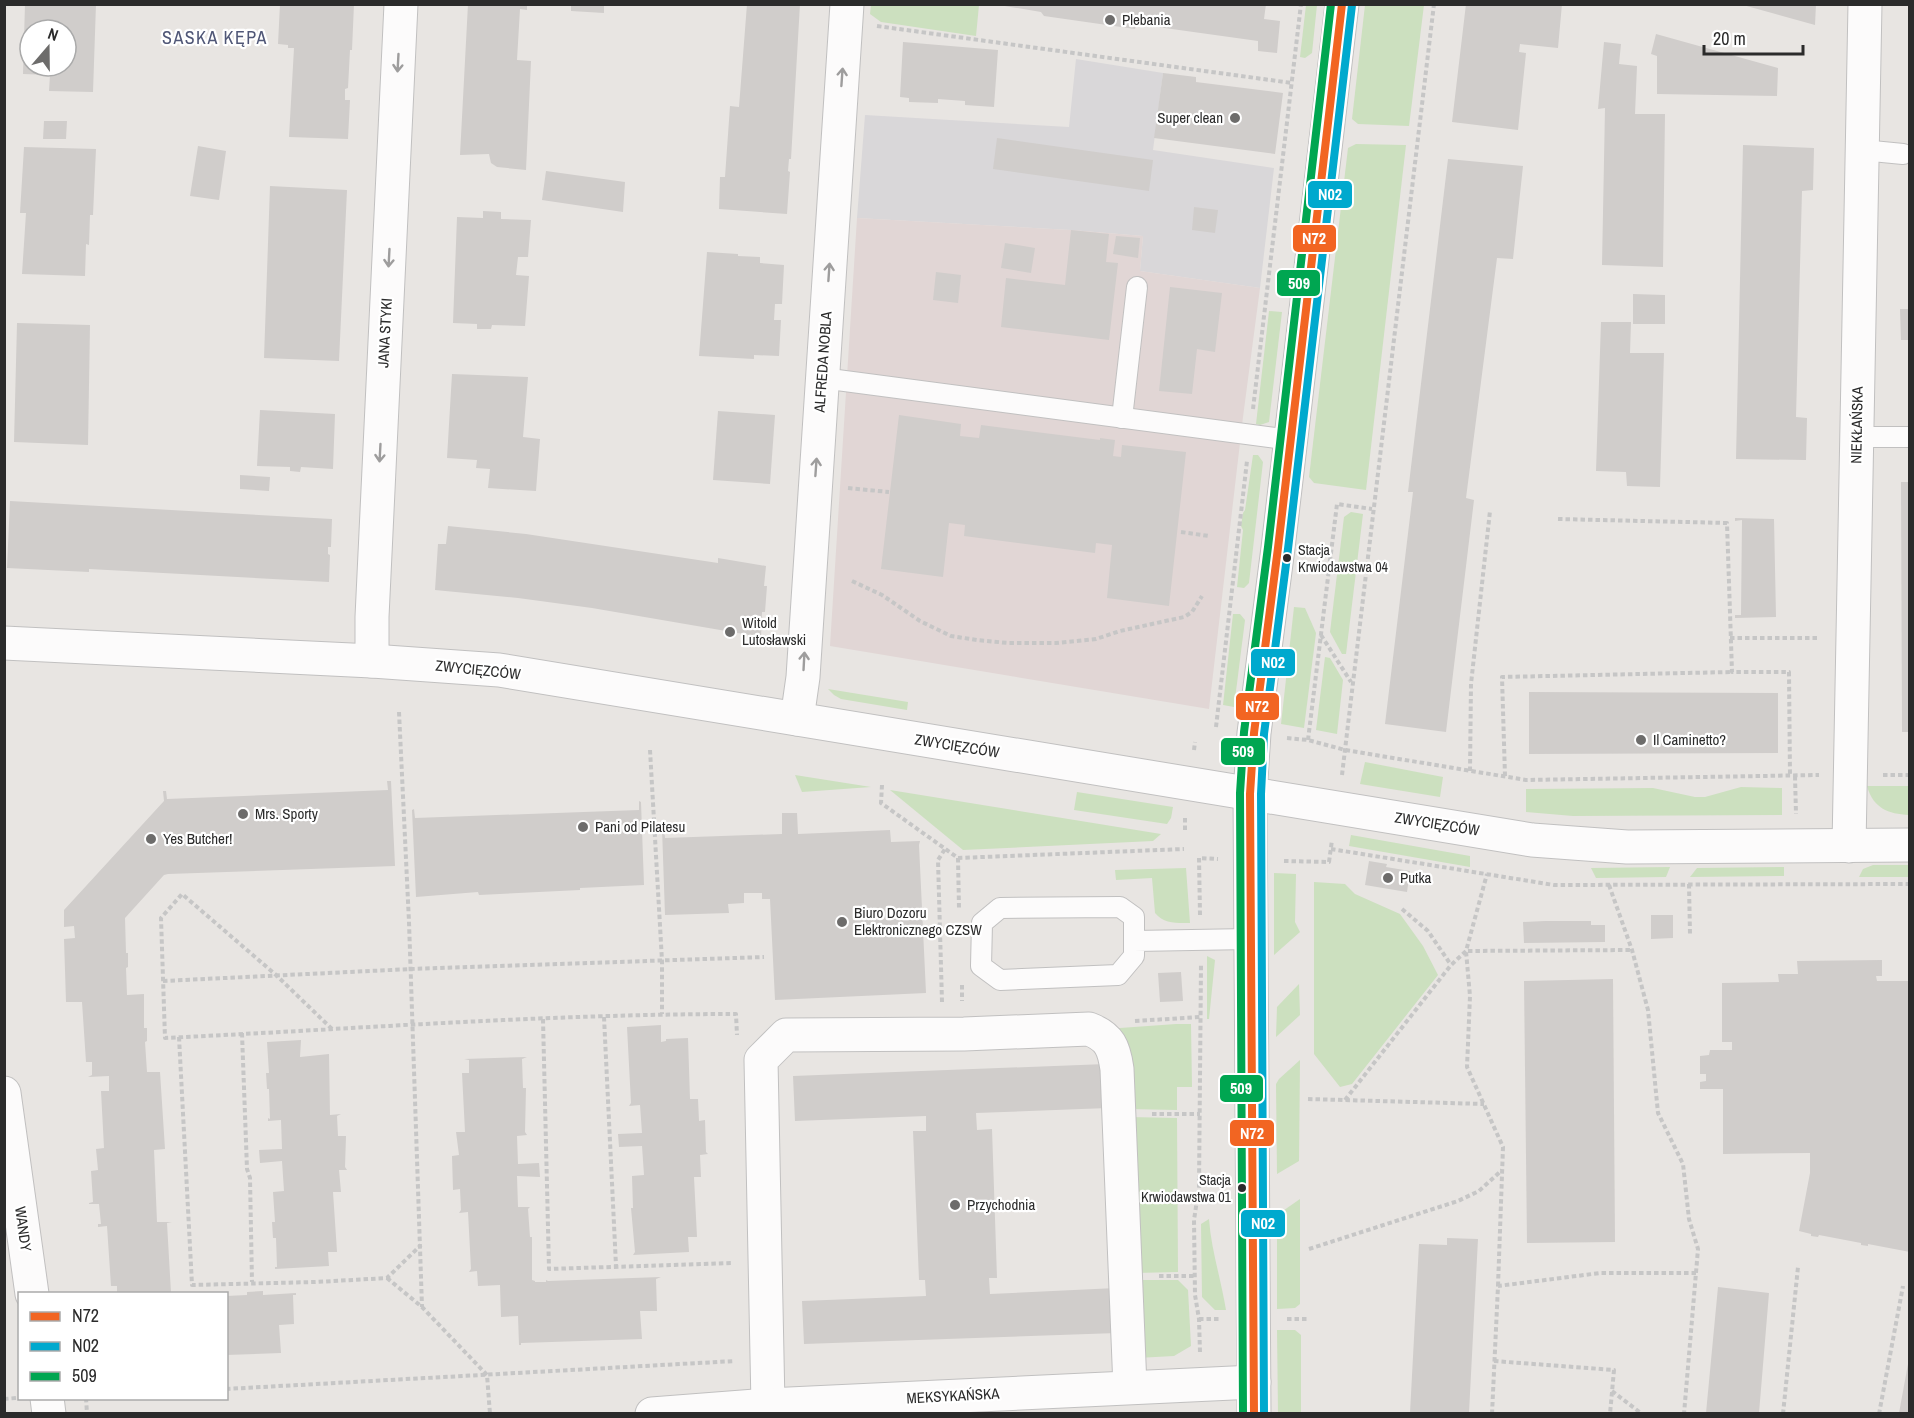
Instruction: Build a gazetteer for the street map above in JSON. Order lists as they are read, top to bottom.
{
  "streets": {
    "street": [
      "JANA STYKI",
      "ALFREDA NOBLA",
      "NIEKŁAŃSKA",
      "ZWYCIĘZCÓW",
      "WANDY",
      "MEKSYKAŃSKA"
    ]
  },
  "crossings": [
    ["JANA STYKI", "ZWYCIĘZCÓW"],
    ["ALFREDA NOBLA", "ZWYCIĘZCÓW"],
    ["NIEKŁAŃSKA", "ZWYCIĘZCÓW"]
  ],
  "one_way": ["JANA STYKI", "ALFREDA NOBLA"],
  "districts": ["SASKA KĘPA"],
  "places": [
    "Plebania",
    "Super clean",
    "Stacja Krwiodawstwa 04",
    "Witold Lutosławski",
    "Il Caminetto?",
    "Mrs. Sporty",
    "Pani od Pilatesu",
    "Yes Butcher!",
    "Putka",
    "Biuro Dozoru Elektronicznego CZSW",
    "Stacja Krwiodawstwa 01",
    "Przychodnia"
  ],
  "lines": ["transit line N72", "transit line 509", "transit line N02"],
  "legend": ["N72", "N02", "509"],
  "scale_bar": "20 m",
  "north": "top"
}
